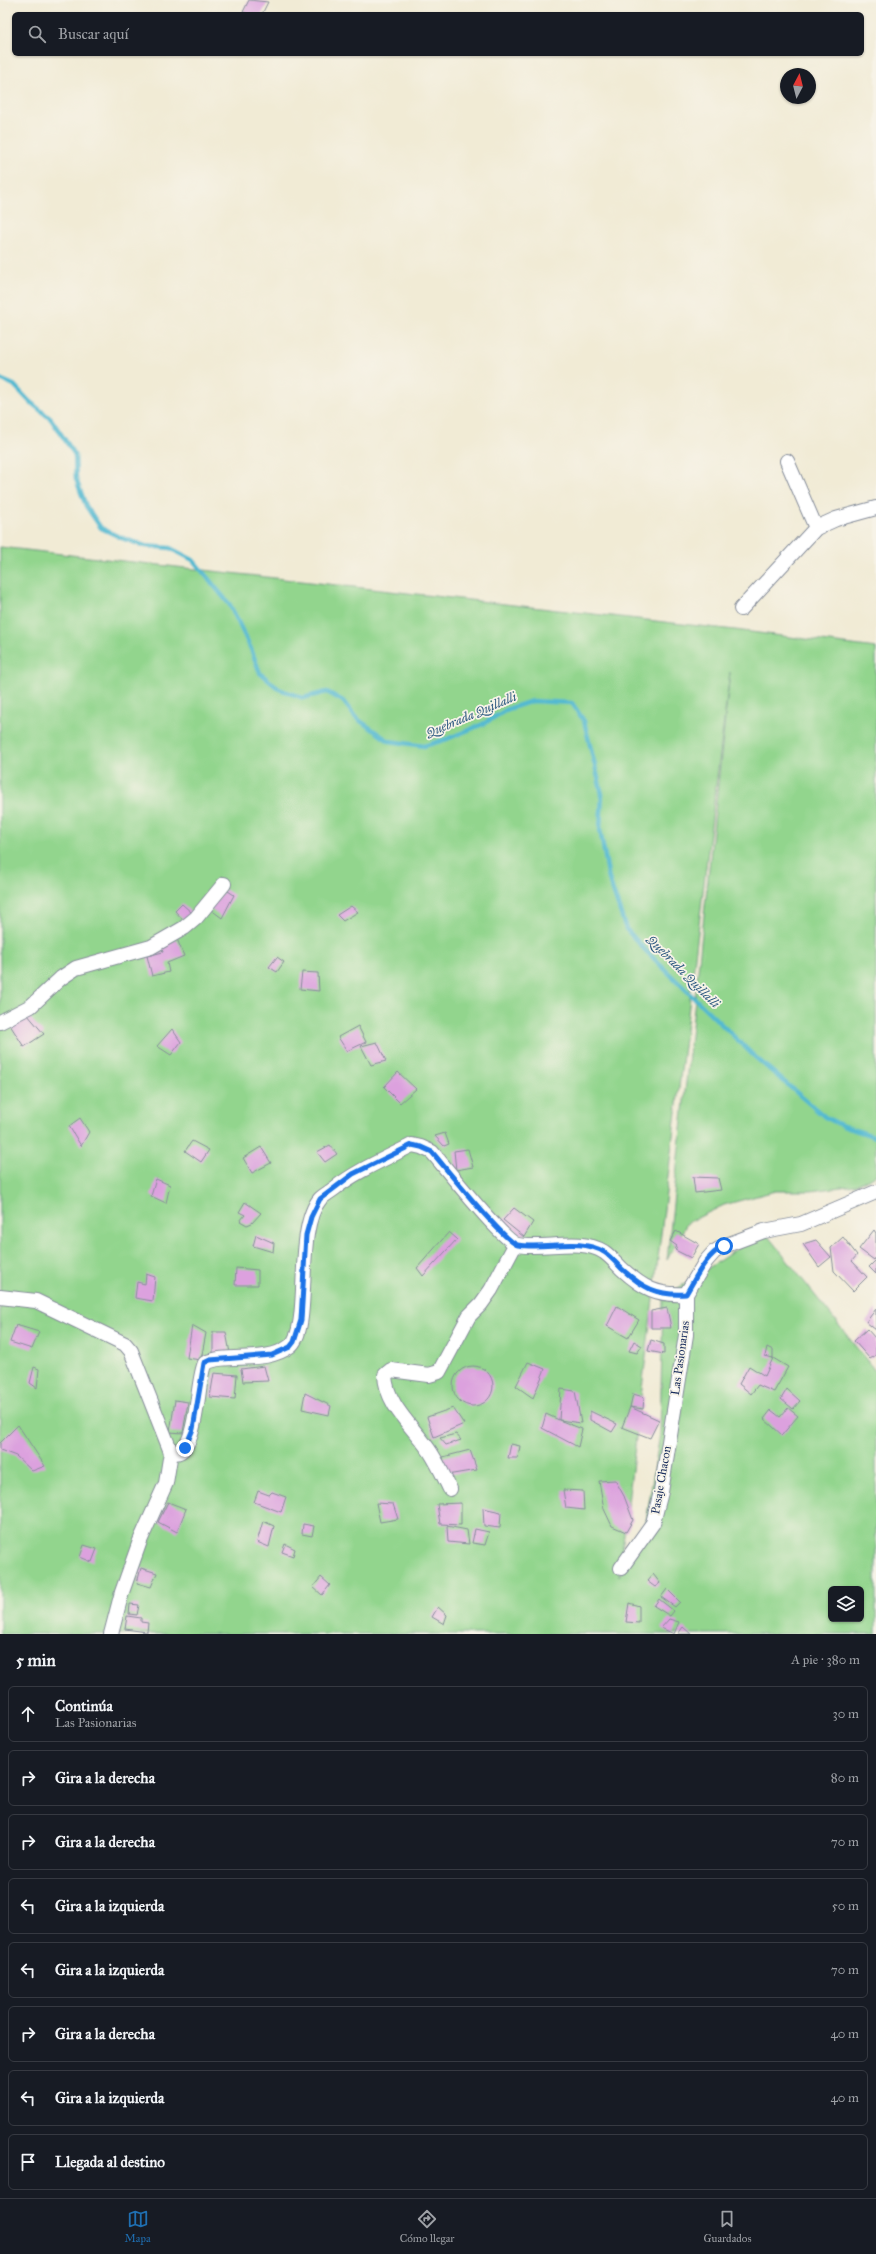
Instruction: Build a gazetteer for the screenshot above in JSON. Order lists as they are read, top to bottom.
{
  "streets": {
    "street": ["Las Pasionarias", "Pasaje Chacon"]
  },
  "crossings": [
    ["Las Pasionarias", "Pasaje Chacon"]
  ],
  "water": ["Quebrada Quillalli"],
  "north": "top",
  "page": {
    "search": "Buscar aquí",
    "heading": ["5 min", "A pie · 380 m"],
    "list": [
      ["Continúa", "Las Pasionarias", "30 m"],
      ["Gira a la derecha", "80 m"],
      ["Gira a la derecha", "70 m"],
      ["Gira a la izquierda", "50 m"],
      ["Gira a la izquierda", "70 m"],
      ["Gira a la derecha", "40 m"],
      ["Gira a la izquierda", "40 m"],
      "Llegada al destino"
    ],
    "nav": ["Mapa", "Cómo llegar", "Guardados"]
  }
}
